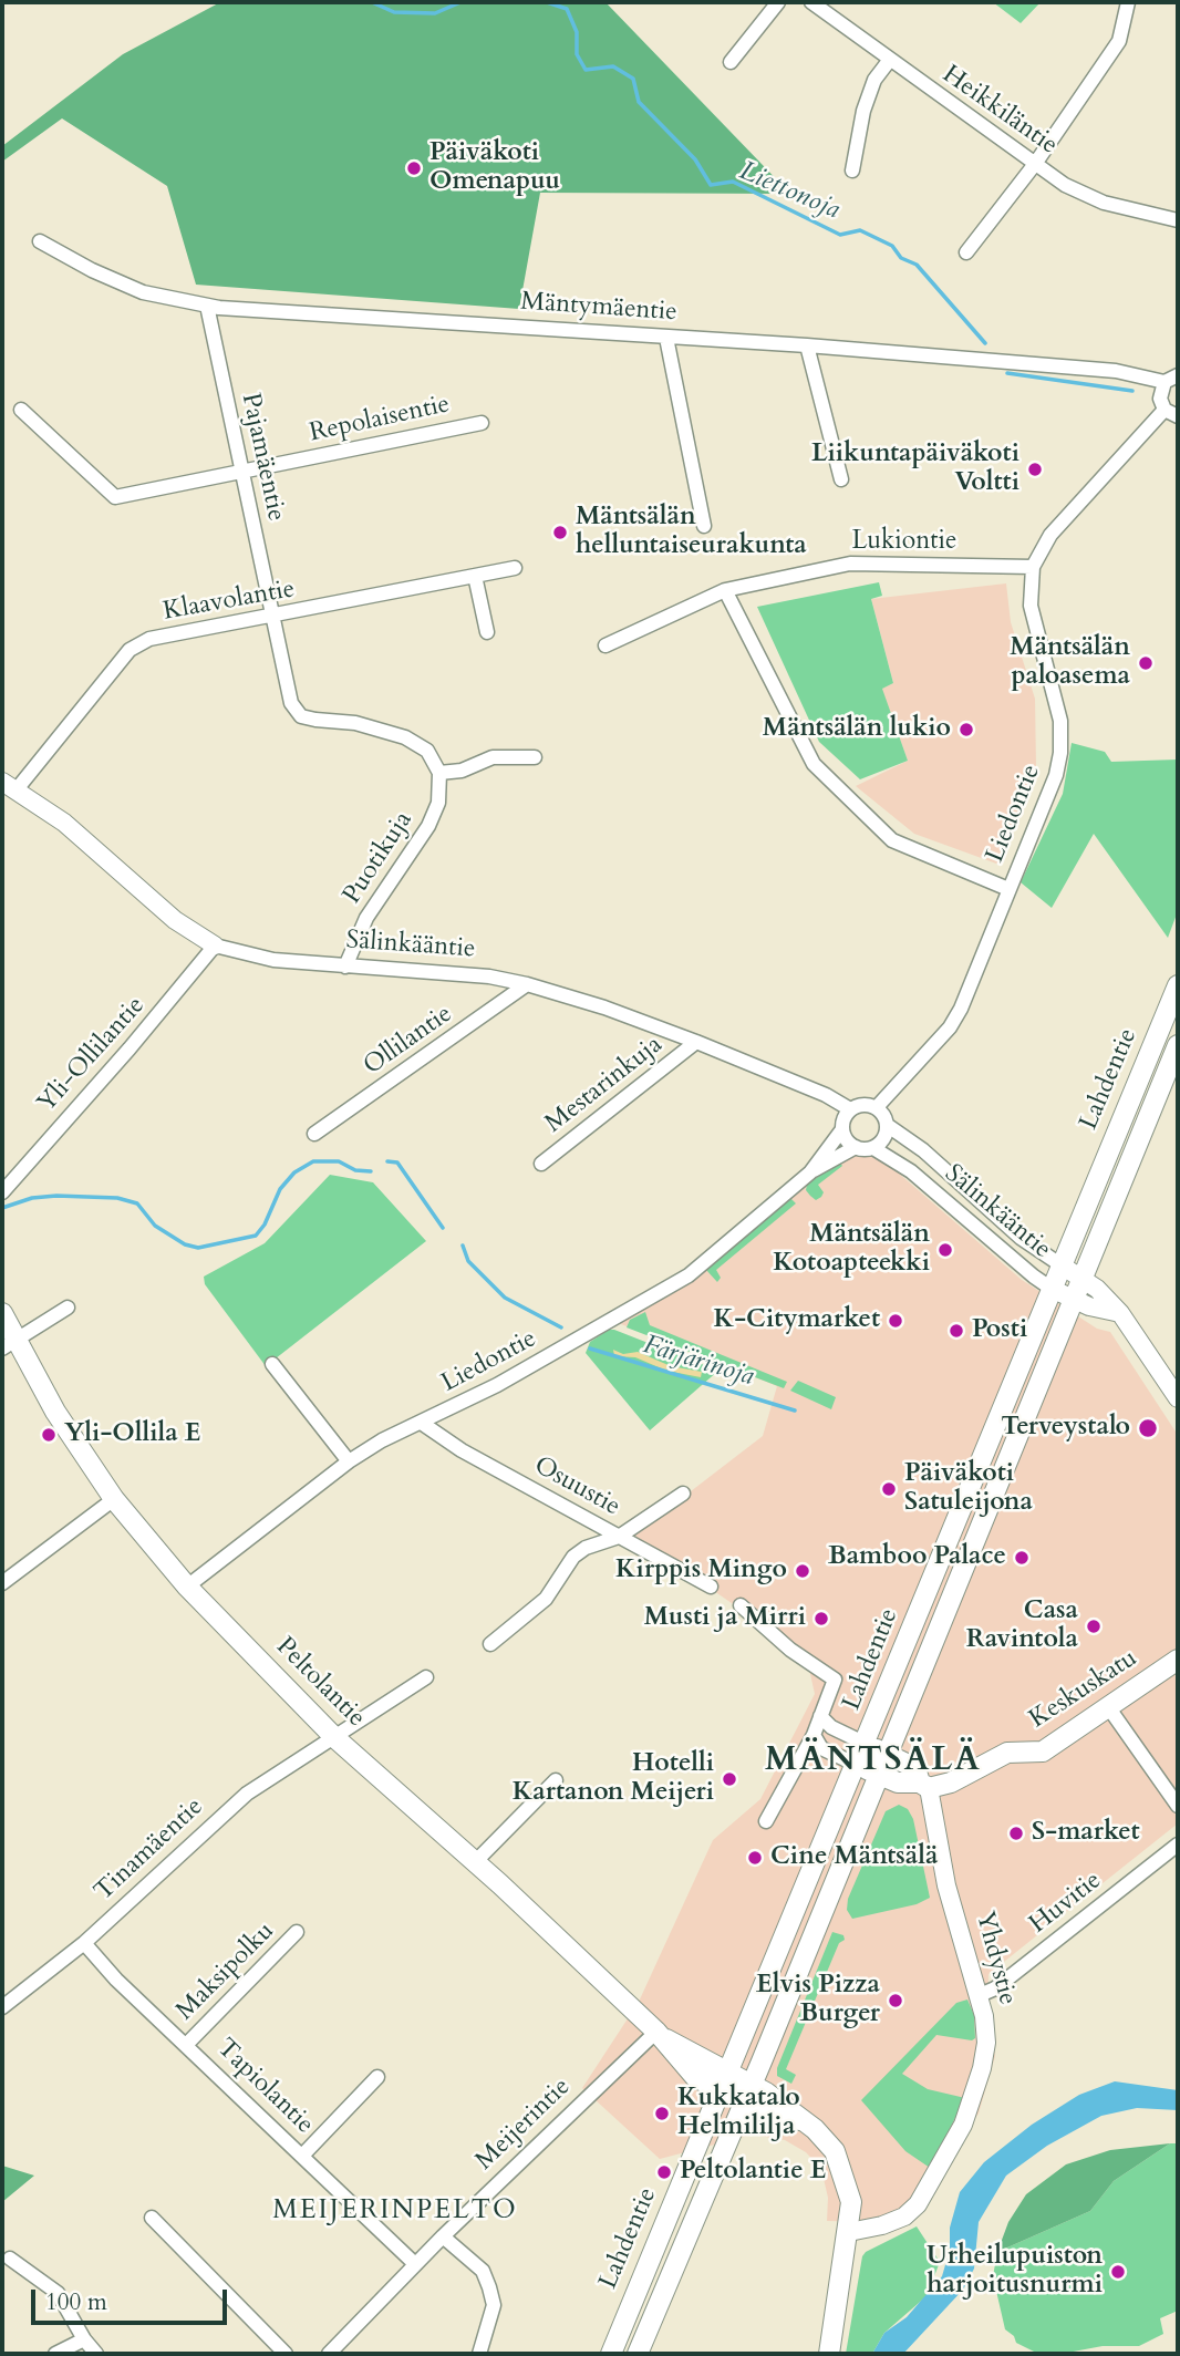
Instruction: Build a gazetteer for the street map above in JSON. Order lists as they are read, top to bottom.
{
  "streets": {
    "main road": ["Lahdentie", "Peltolantie", "Keskuskatu"],
    "street": [
      "Heikkiläntie",
      "Mäntymäentie",
      "Repolaisentie",
      "Pajamäentie",
      "Lukiontie",
      "Klaavolantie",
      "Liedontie",
      "Puotikuja",
      "Sälinkääntie",
      "Ollilantie",
      "Yli-Ollilantie",
      "Mestarinkuja",
      "Osuustie",
      "Tinamäentie",
      "Huvitie",
      "Yhdystie",
      "Maksipolku",
      "Tapiolantie",
      "Meijerintie"
    ]
  },
  "crossings": [
    ["Mäntymäentie", "Pajamäentie"],
    ["Repolaisentie", "Pajamäentie"],
    ["Pajamäentie", "Klaavolantie"],
    ["Lukiontie", "Liedontie"],
    ["Klaavolantie", "Sälinkääntie"],
    ["Liedontie", "Sälinkääntie"],
    ["Liedontie", "Osuustie"],
    ["Liedontie", "Peltolantie"],
    ["Puotikuja", "Sälinkääntie"],
    ["Sälinkääntie", "Ollilantie"],
    ["Sälinkääntie", "Yli-Ollilantie"],
    ["Sälinkääntie", "Lahdentie"],
    ["Sälinkääntie", "Mestarinkuja"],
    ["Lahdentie", "Peltolantie"],
    ["Peltolantie", "Tinamäentie"],
    ["Peltolantie", "Meijerintie"],
    ["Keskuskatu", "Yhdystie"],
    ["Tinamäentie", "Tapiolantie"],
    ["Huvitie", "Yhdystie"],
    ["Maksipolku", "Tapiolantie"],
    ["Tapiolantie", "Meijerintie"]
  ],
  "districts": ["MÄNTSÄLÄ", "MEIJERINPELTO"],
  "water": ["Liettonoja", "Färjärinoja"],
  "places": [
    "Päiväkoti Omenapuu",
    "Liikuntapäiväkoti Voltti",
    "Mäntsälän helluntaiseurakunta",
    "Mäntsälän paloasema",
    "Mäntsälän lukio",
    "Mäntsälän Kotoapteekki",
    "K-Citymarket",
    "Posti",
    "Terveystalo",
    "Yli-Ollila E",
    "Päiväkoti Satuleijona",
    "Bamboo Palace",
    "Kirppis Mingo",
    "Musti ja Mirri",
    "Casa Ravintola",
    "Hotelli Kartanon Meijeri",
    "S-market",
    "Cine Mäntsälä",
    "Elvis Pizza Burger",
    "Kukkatalo Helmililja",
    "Peltolantie E",
    "Urheilupuiston harjoitusnurmi"
  ],
  "scale_bar": "100 m"
}
